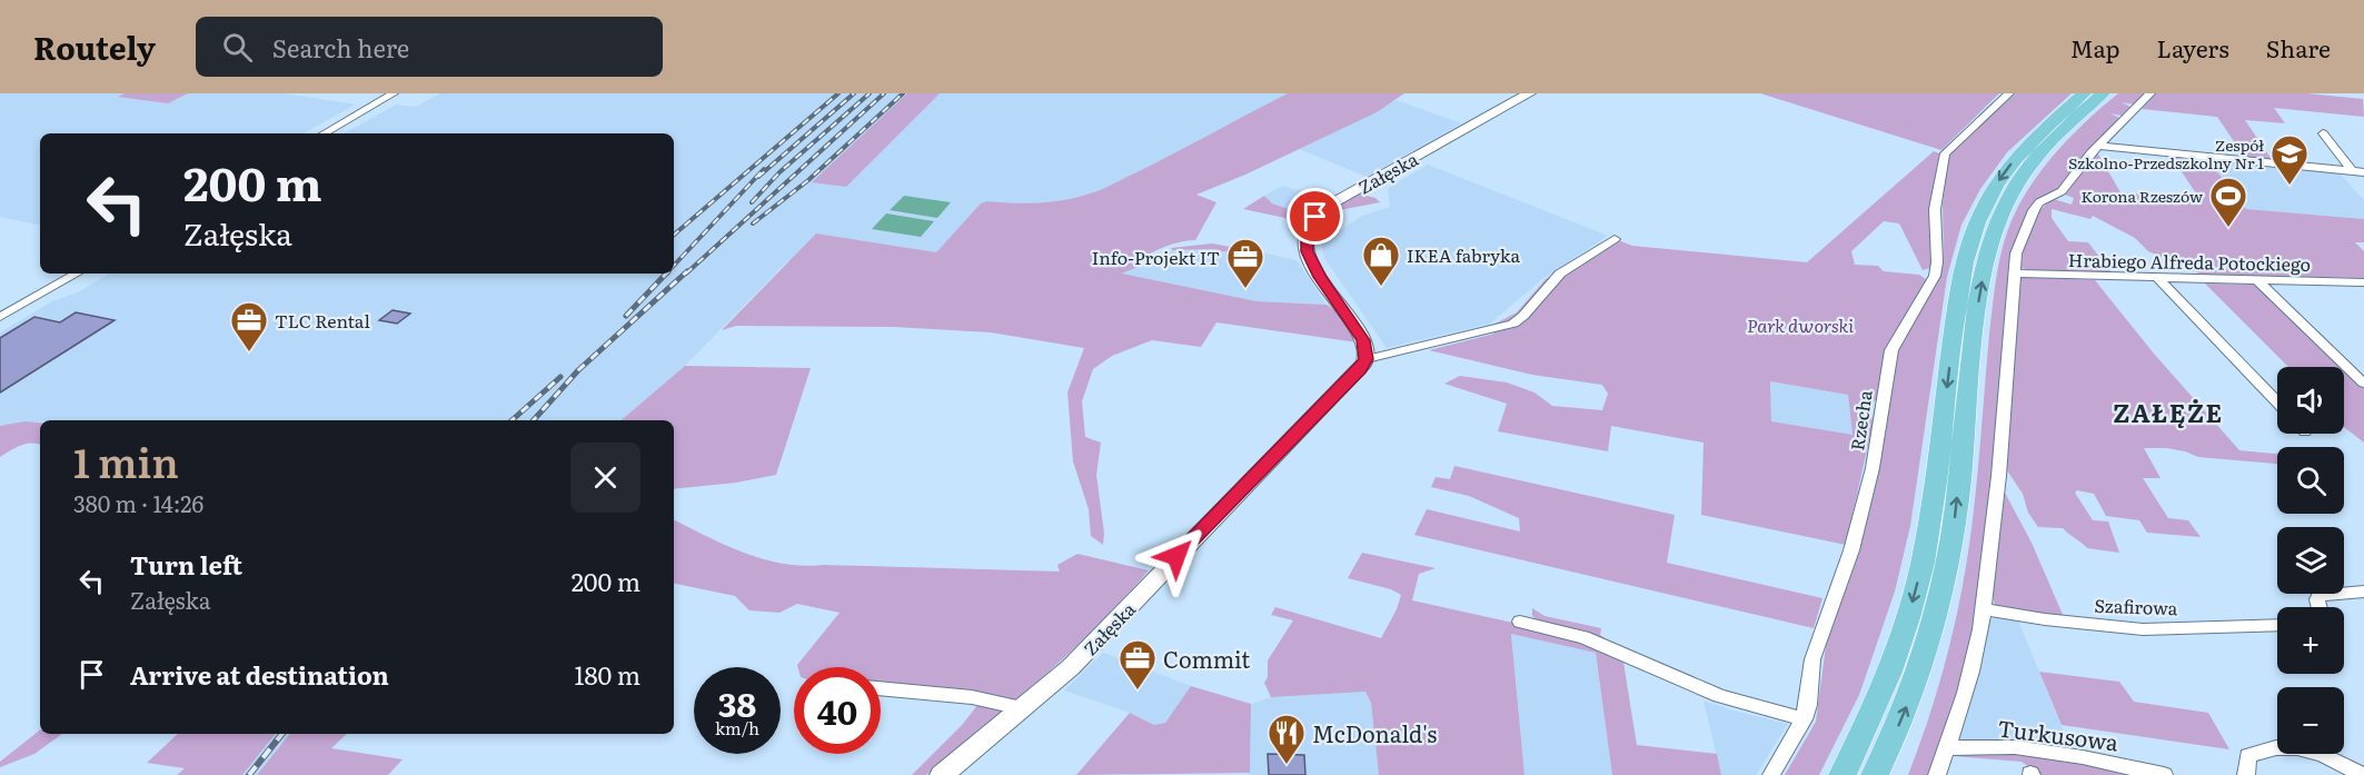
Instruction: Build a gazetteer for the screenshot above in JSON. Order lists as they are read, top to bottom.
{
  "streets": {
    "street": [
      "Załęska",
      "Hrabiego Alfreda Potockiego",
      "Rzecha",
      "Szafirowa",
      "Turkusowa"
    ]
  },
  "districts": ["ZAŁĘŻE"],
  "parks": ["Park dworski"],
  "places": {
    "school or university": ["Zespół Szkolno-Przedszkolny Nr 1"],
    "sports": ["Korona Rzeszów"],
    "shop": ["IKEA fabryka"],
    "office": ["Info-Projekt IT", "TLC Rental", "Commit"],
    "restaurant": ["McDonald's"]
  },
  "page": {
    "header": "Routely",
    "search": "Search here",
    "nav": ["Map", "Layers", "Share"],
    "turn": ["200 m", "Załęska"],
    "map_buttons": ["+", "−"],
    "heading": ["1 min", "380 m · 14:26"],
    "list": [
      {
        "name": "Turn left",
        "note": "Załęska",
        "value": "200 m"
      },
      {
        "name": "Arrive at destination",
        "value": "180 m"
      }
    ],
    "speed": "38 km/h",
    "limit": "40"
  }
}
